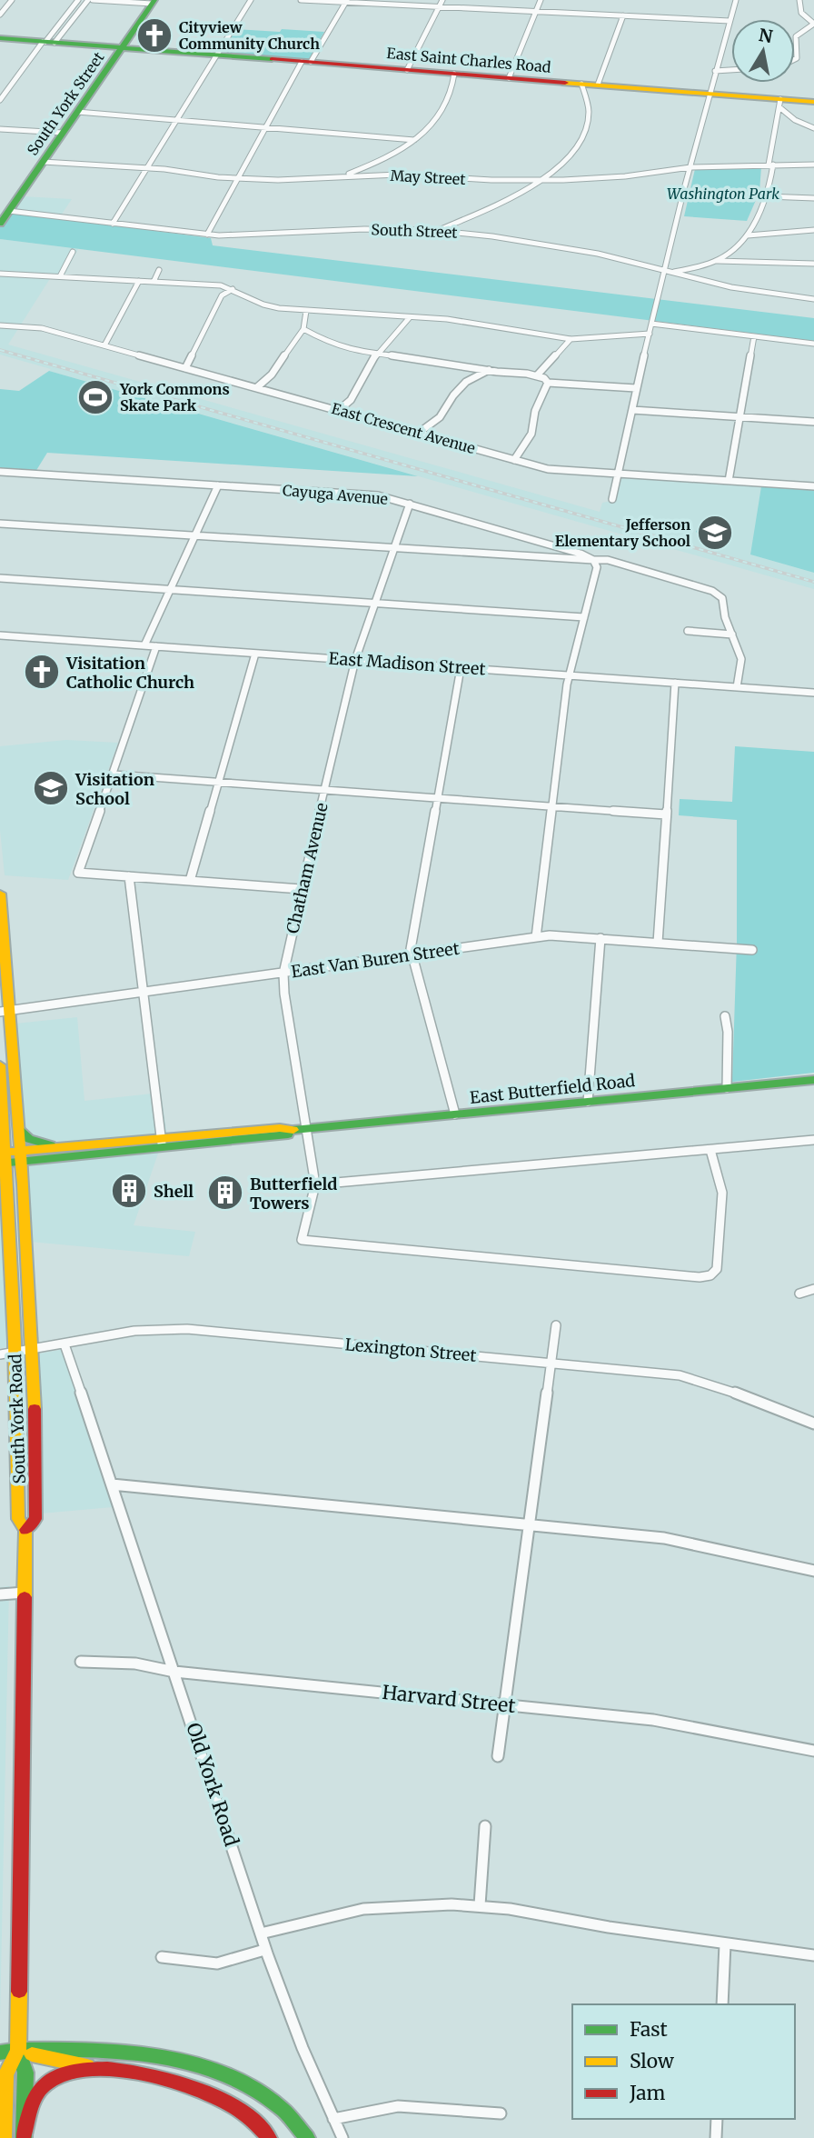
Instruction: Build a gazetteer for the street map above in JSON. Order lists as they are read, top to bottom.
{
  "streets": {
    "main road": [
      "East Saint Charles Road",
      "South York Street",
      "East Butterfield Road",
      "South York Road"
    ],
    "street": [
      "May Street",
      "South Street",
      "East Crescent Avenue",
      "Cayuga Avenue",
      "East Madison Street",
      "Chatham Avenue",
      "East Van Buren Street",
      "Lexington Street",
      "Harvard Street",
      "Old York Road"
    ]
  },
  "crossings": [
    ["East Saint Charles Road", "South York Street"],
    ["South York Street", "May Street"],
    ["South York Street", "South Street"],
    ["Cayuga Avenue", "Chatham Avenue"],
    ["East Madison Street", "Chatham Avenue"],
    ["Chatham Avenue", "East Van Buren Street"],
    ["Chatham Avenue", "East Butterfield Road"],
    ["East Butterfield Road", "South York Road"],
    ["Lexington Street", "South York Road"],
    ["Lexington Street", "Old York Road"],
    ["Harvard Street", "Old York Road"]
  ],
  "parks": ["Washington Park"],
  "places": {
    "church": ["Cityview Community Church", "Visitation Catholic Church"],
    "sports": ["York Commons Skate Park"],
    "school or university": ["Jefferson Elementary School", "Visitation School"],
    "building": ["Shell", "Butterfield Towers"]
  },
  "legend": ["Fast", "Slow", "Jam"],
  "north": "top"
}
